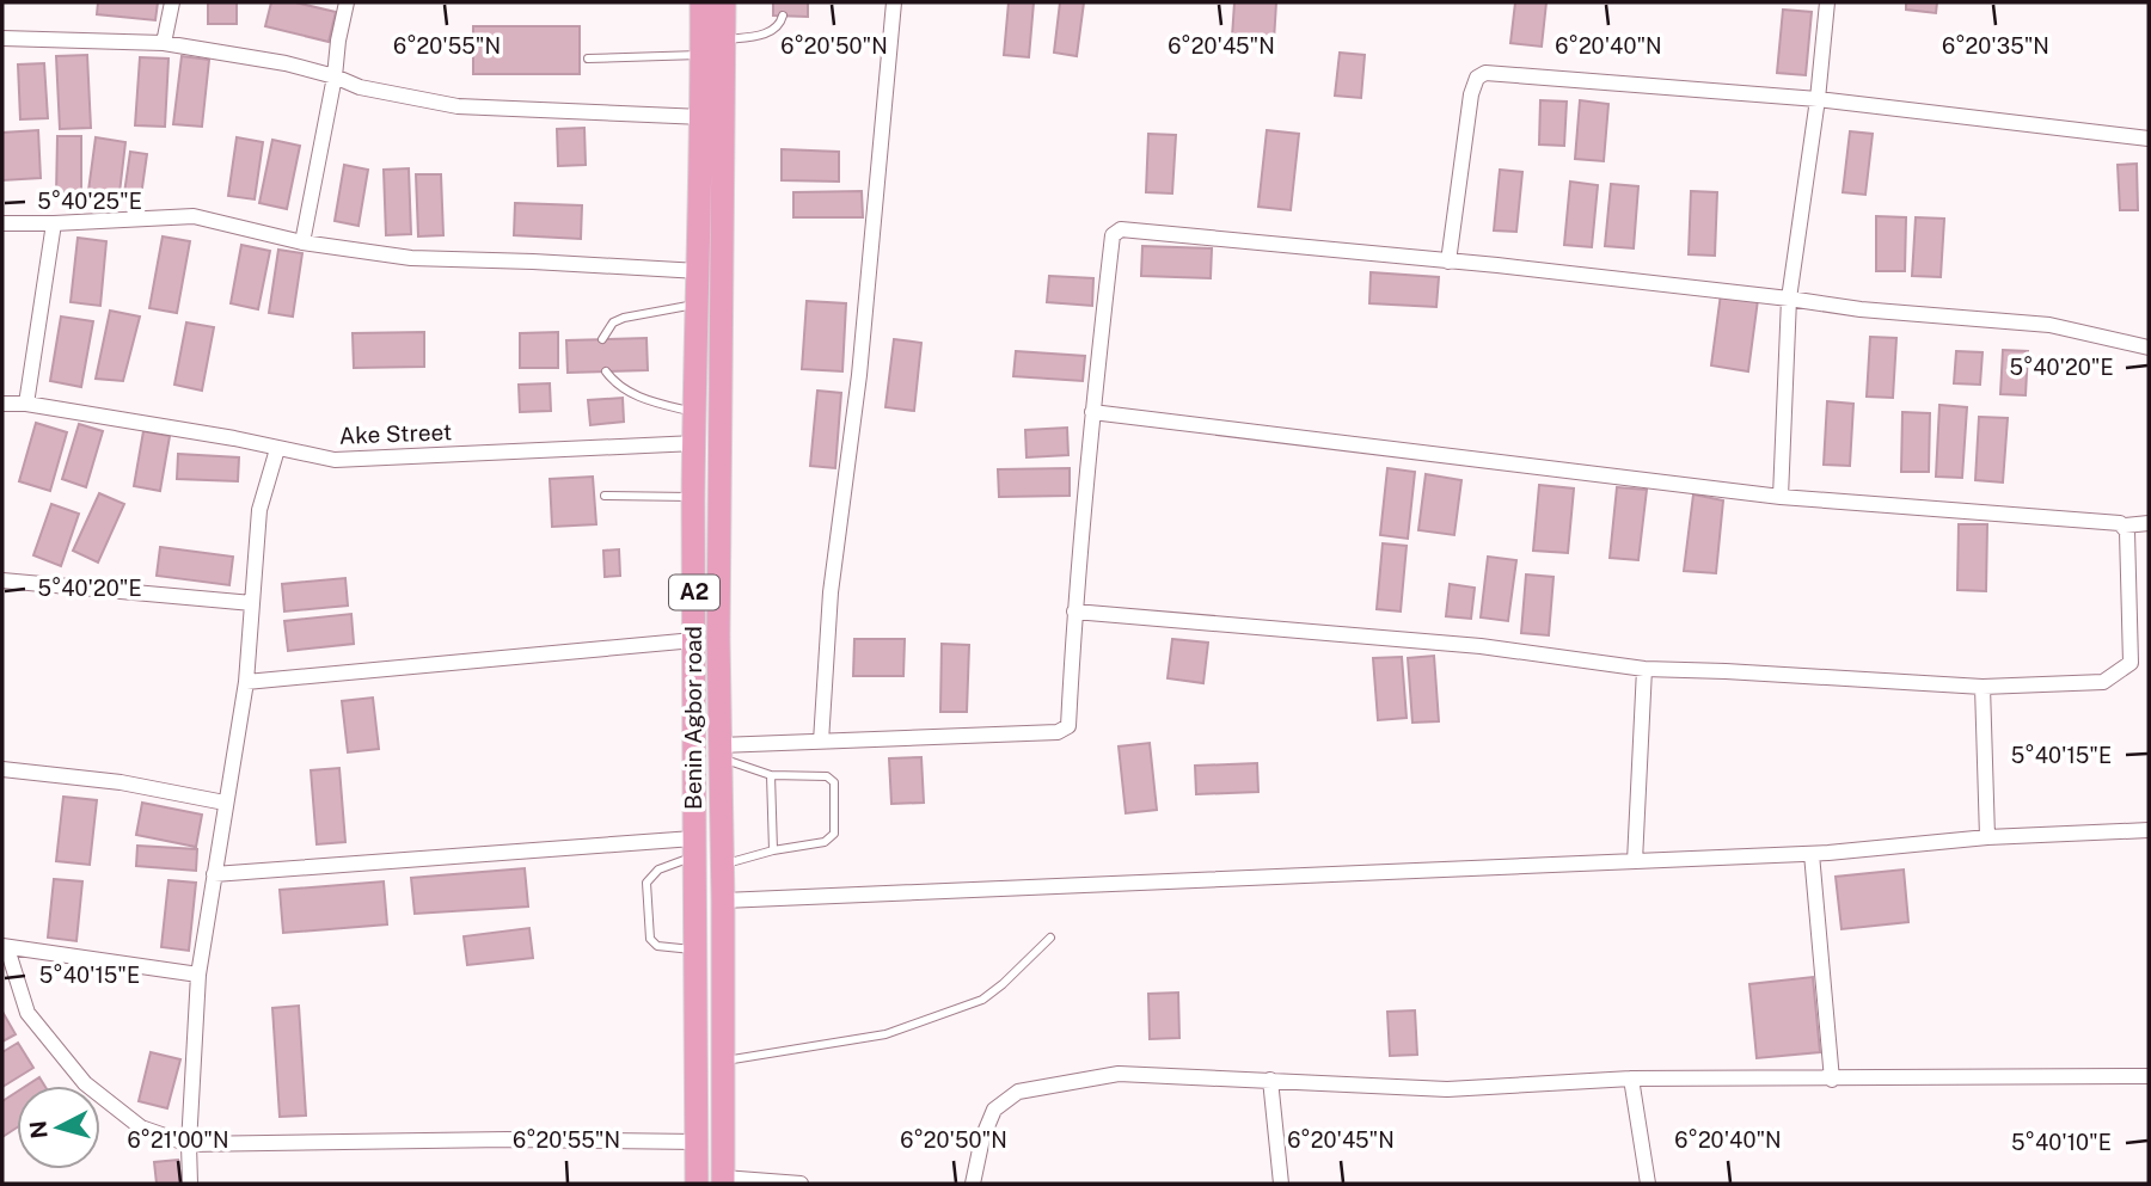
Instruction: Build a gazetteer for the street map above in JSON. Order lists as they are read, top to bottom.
{
  "streets": {
    "highway": ["A2", "Benin Agbor road"],
    "street": ["Ake Street"]
  },
  "crossings": [
    ["Ake Street", "Benin Agbor road"]
  ],
  "north": "left",
  "coordinates": [
    "6°20'55\"N",
    "6°20'50\"N",
    "6°20'45\"N",
    "6°20'40\"N",
    "6°20'35\"N",
    "5°40'25\"E",
    "5°40'20\"E",
    "5°40'15\"E",
    "6°21'00\"N",
    "5°40'10\"E"
  ]
}
